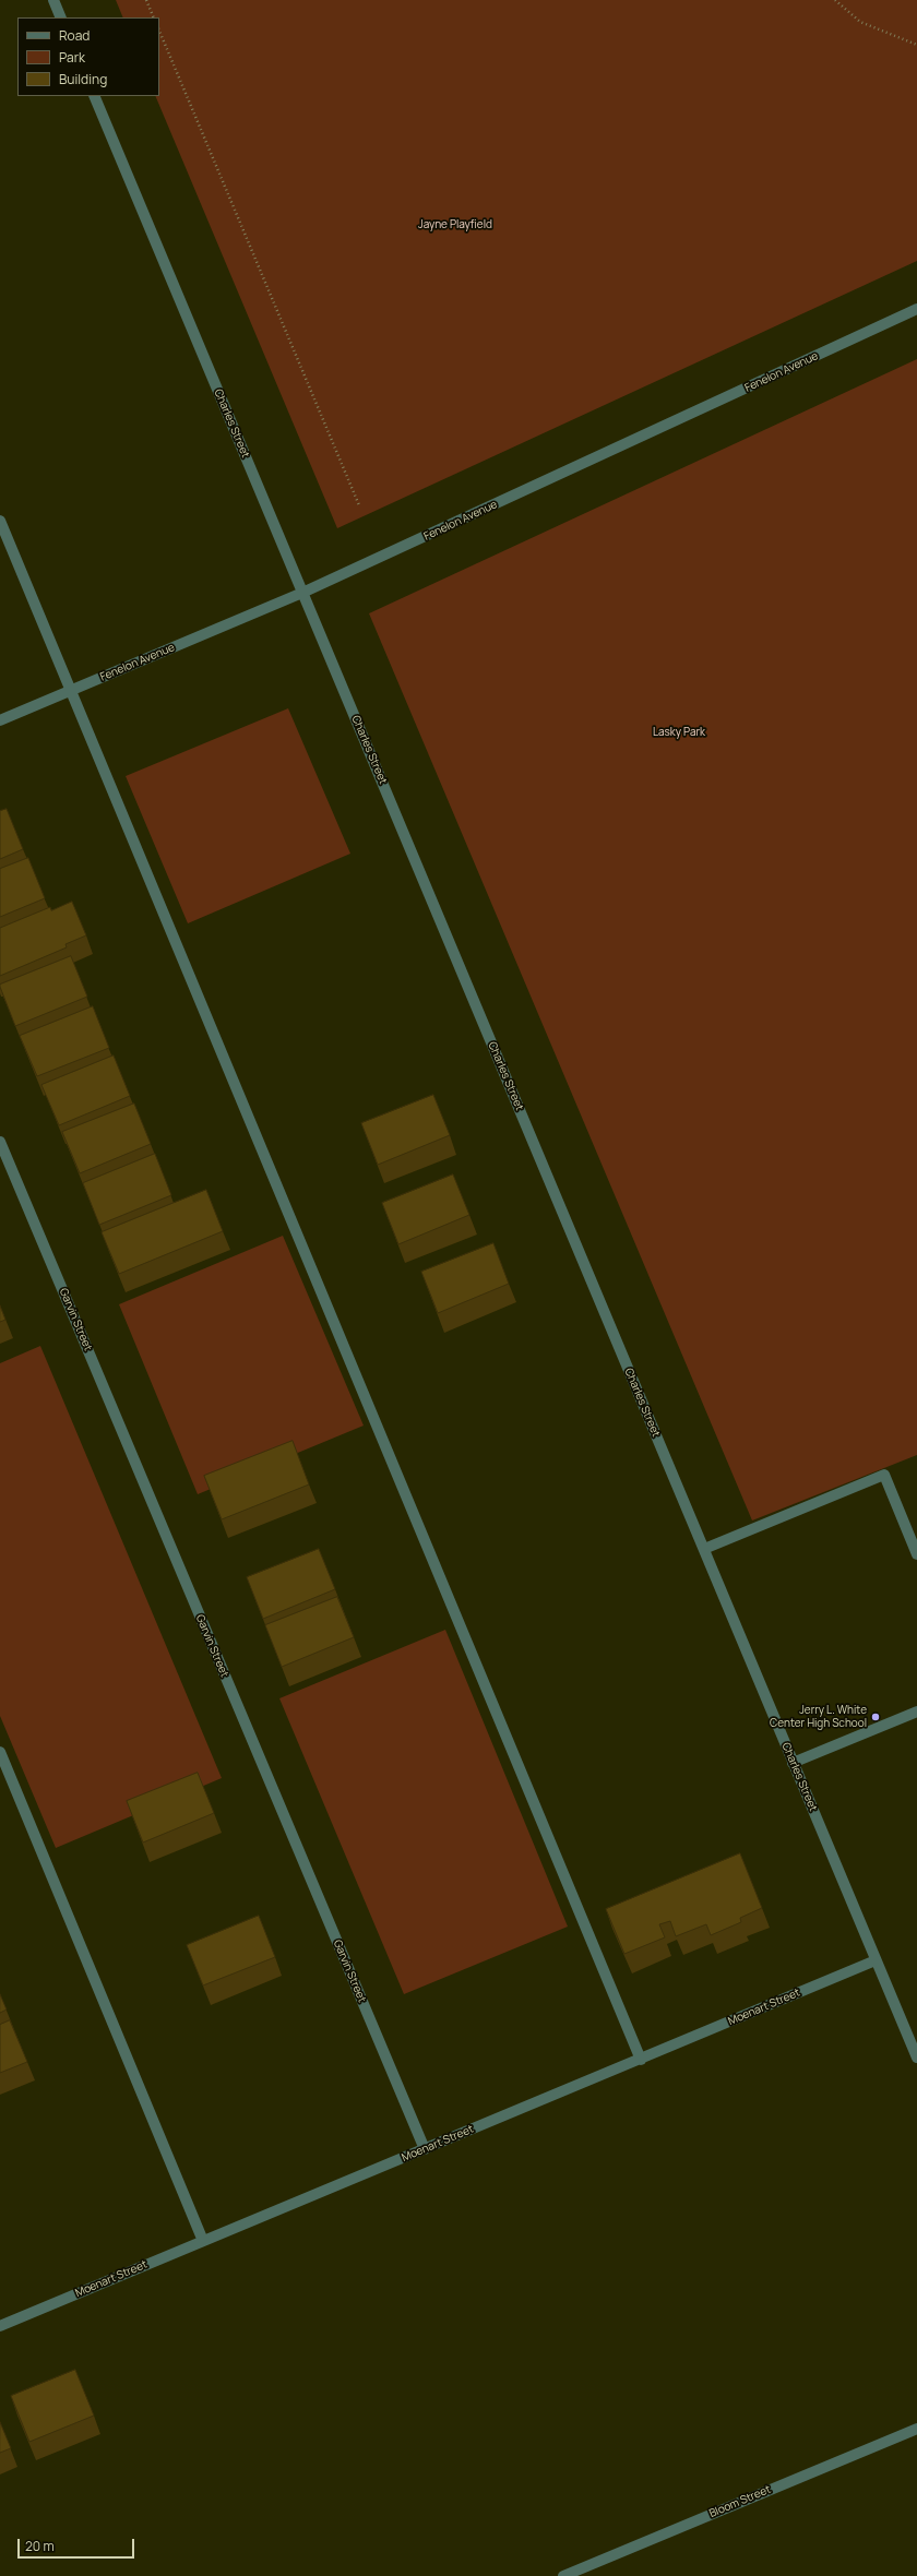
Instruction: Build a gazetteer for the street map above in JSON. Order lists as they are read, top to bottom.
{
  "streets": {
    "street": [
      "Fenelon Avenue",
      "Charles Street",
      "Garvin Street",
      "Moenart Street",
      "Bloom Street"
    ]
  },
  "crossings": [
    ["Fenelon Avenue", "Charles Street"],
    ["Charles Street", "Moenart Street"],
    ["Garvin Street", "Moenart Street"]
  ],
  "parks": ["Jayne Playfield", "Lasky Park"],
  "places": ["Jerry L. White Center High School"],
  "legend": ["Road", "Park", "Building"],
  "scale_bar": "20 m"
}
